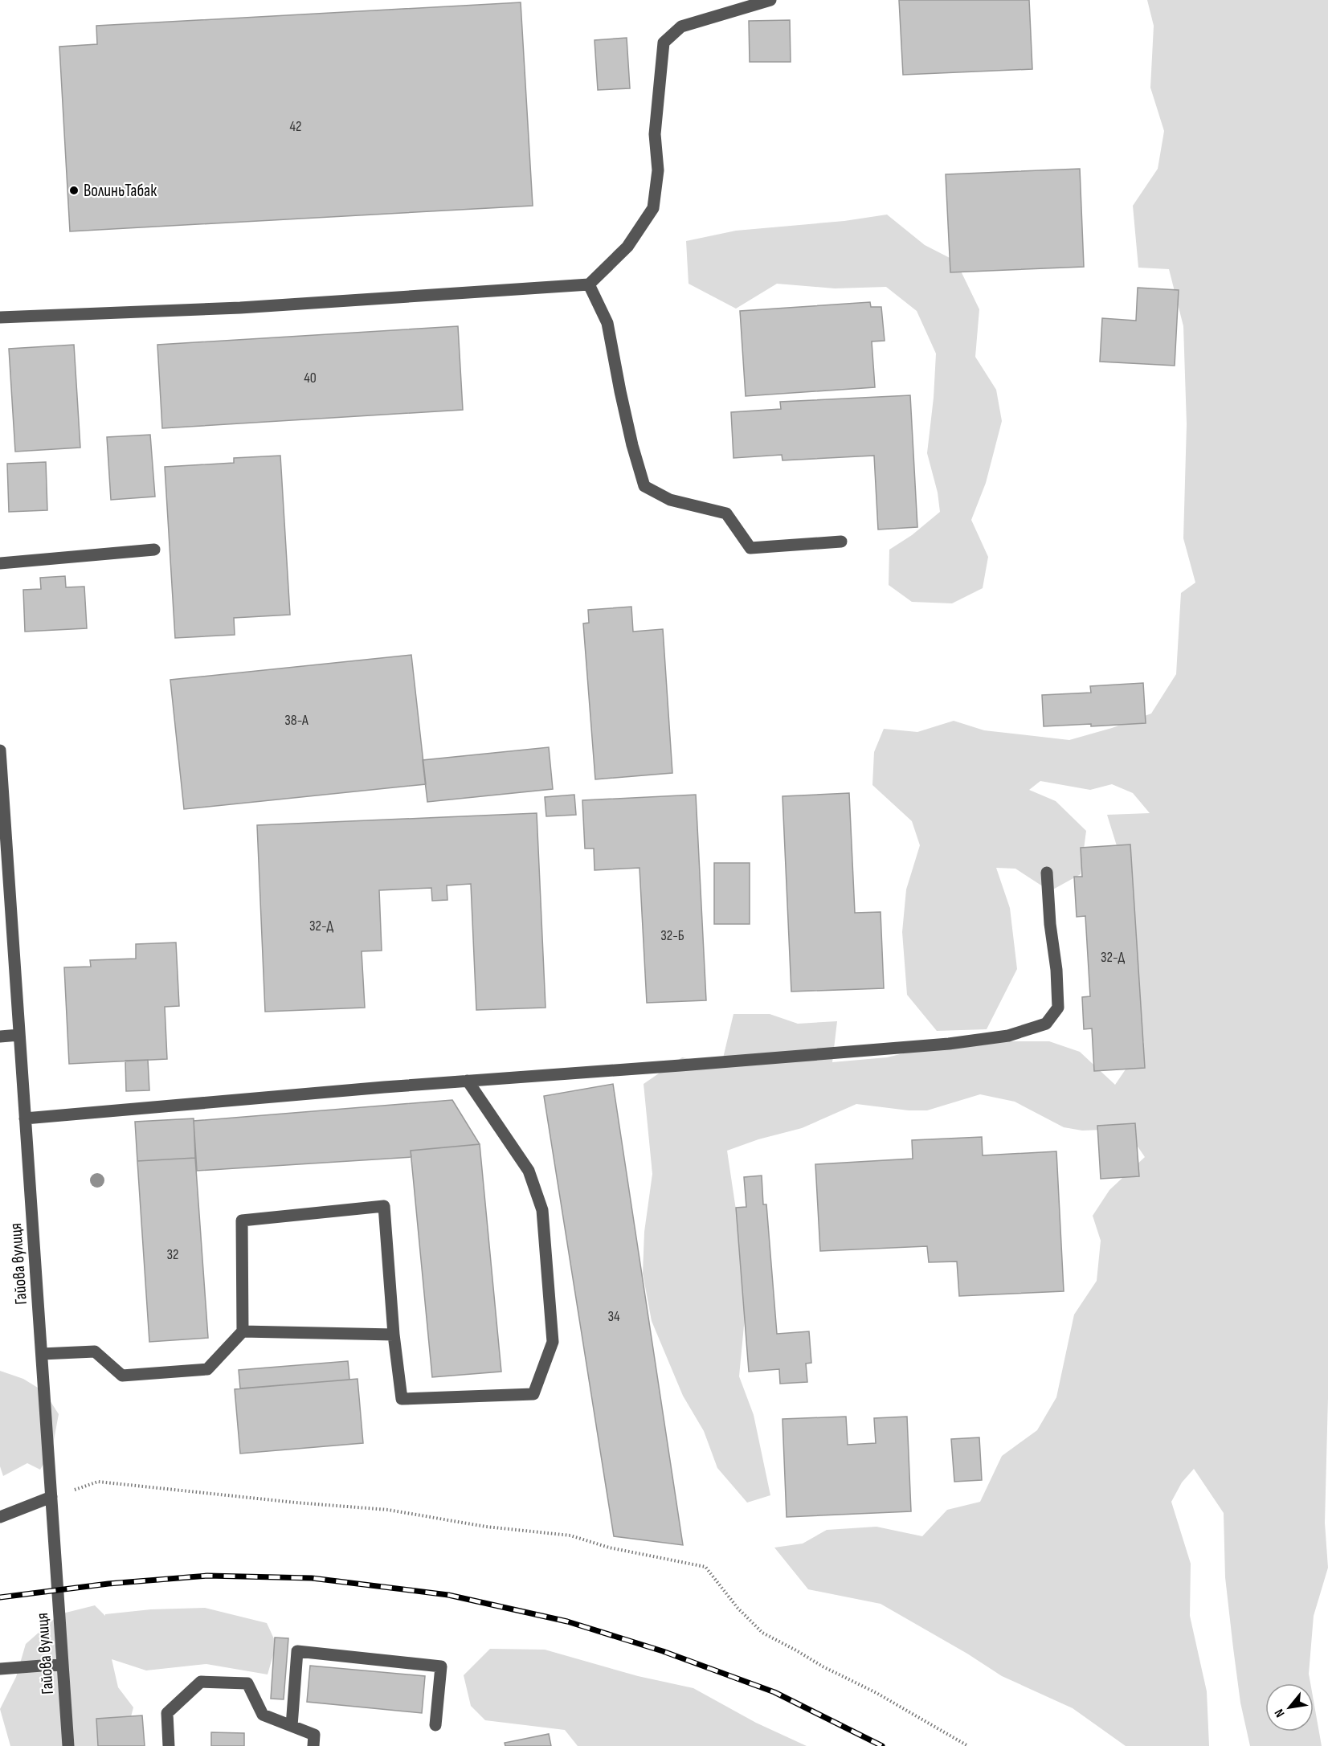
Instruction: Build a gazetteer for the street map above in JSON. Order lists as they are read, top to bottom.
{
  "streets": {
    "street": ["Гайова вулиця"]
  },
  "places": ["ВолиньТабак"],
  "house_numbers": [
    "42",
    "40",
    "38-А",
    "32-Д",
    "32-Б",
    "32-Д",
    "32",
    "34"
  ],
  "north": "bottom left"
}
